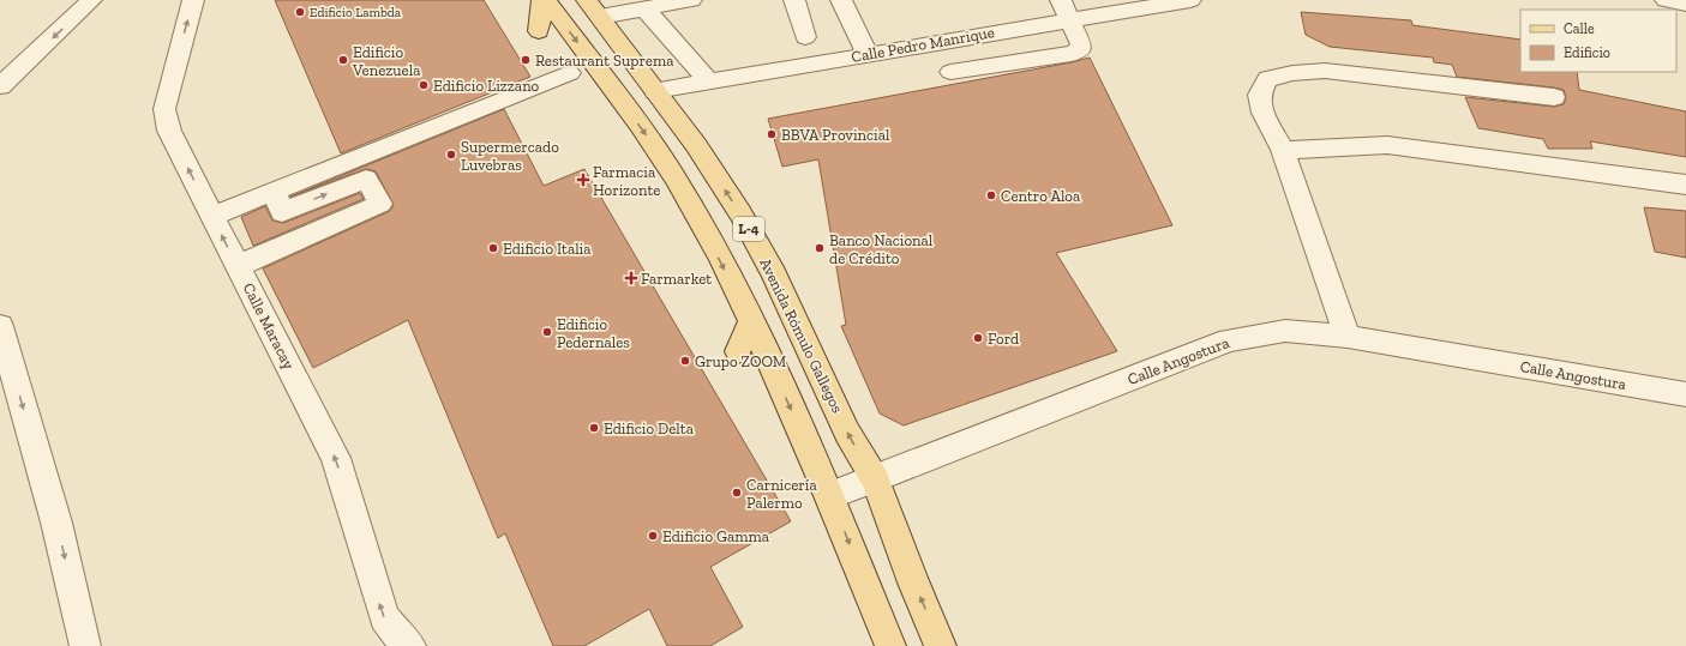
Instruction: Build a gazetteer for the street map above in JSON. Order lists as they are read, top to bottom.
{
  "streets": {
    "main road": ["L-4", "Avenida Rómulo Gallegos"],
    "street": ["Calle Pedro Manrique", "Calle Maracay", "Calle Angostura"]
  },
  "crossings": [
    ["Calle Pedro Manrique", "Avenida Rómulo Gallegos"],
    ["L-4", "Calle Angostura"],
    ["Avenida Rómulo Gallegos", "Calle Angostura"]
  ],
  "one_way": ["Calle Maracay"],
  "places": {
    "other": [
      "Edificio Lambda",
      "Edificio Venezuela",
      "Restaurant Suprema",
      "Edificio Lizzano",
      "BBVA Provincial",
      "Supermercado Luvebras",
      "Centro Aloa",
      "Edificio Italia",
      "Banco Nacional de Crédito",
      "Edificio Pedernales",
      "Ford",
      "Grupo ZOOM",
      "Edificio Delta",
      "Carnicería Palermo",
      "Edificio Gamma"
    ],
    "health": ["Farmacia Horizonte", "Farmarket"]
  },
  "legend": ["Calle", "Edificio"]
}
